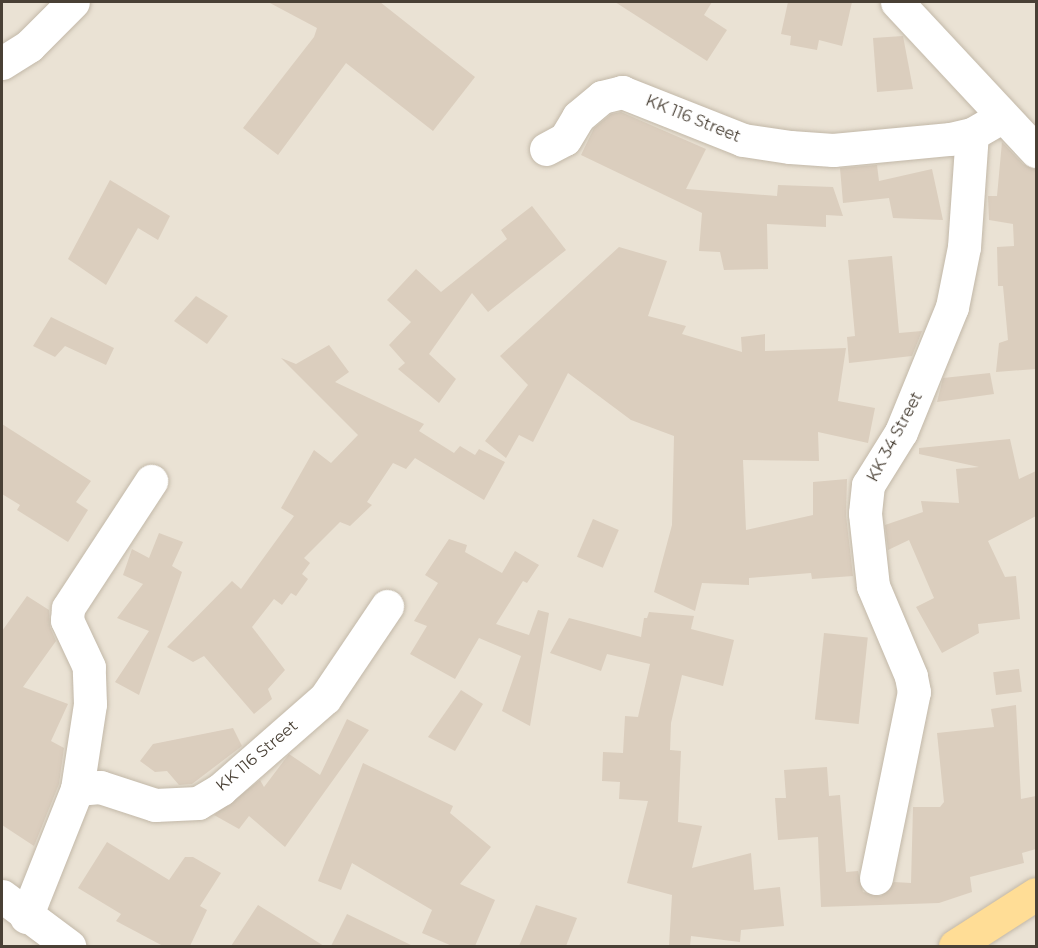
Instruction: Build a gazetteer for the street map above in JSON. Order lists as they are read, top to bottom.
{
  "streets": {
    "street": ["KK 116 Street", "KK 34 Street"]
  },
  "crossings": [
    ["KK 116 Street", "KK 34 Street"]
  ]
}
